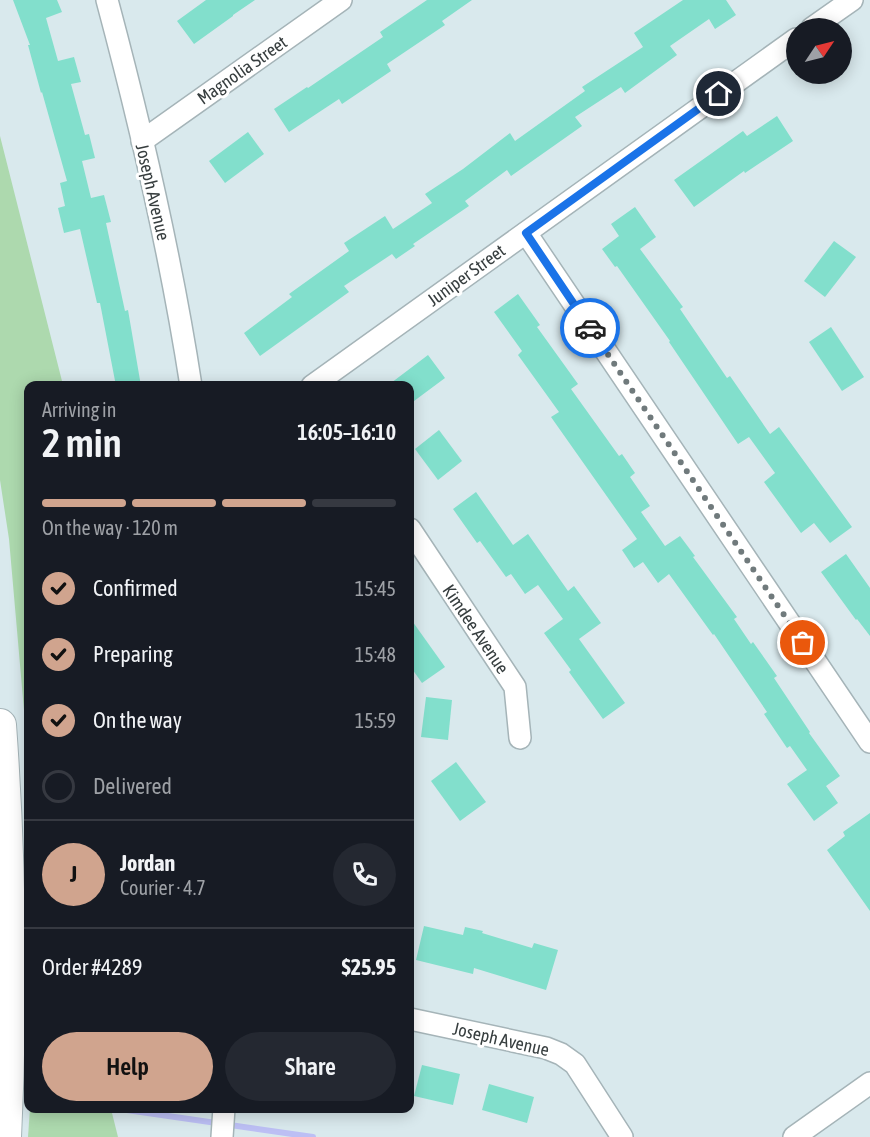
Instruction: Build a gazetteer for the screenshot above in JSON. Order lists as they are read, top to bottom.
{
  "streets": {
    "street": [
      "Magnolia Street",
      "Joseph Avenue",
      "Juniper Street",
      "Kimdee Avenue"
    ]
  },
  "crossings": [
    ["Magnolia Street", "Joseph Avenue"]
  ],
  "north": "top right",
  "page": {
    "heading": ["2 min", "Arriving in", "16:05–16:10"],
    "panel": [
      "Jordan",
      "Courier · 4.7",
      "Order #4289",
      "$25.95"
    ],
    "bar": "On the way · 120 m",
    "list": [
      ["Confirmed", "15:45"],
      ["Preparing", "15:48"],
      ["On the way", "15:59"],
      "Delivered"
    ],
    "round": "J",
    "buttons": ["Help", "Share"]
  }
}
